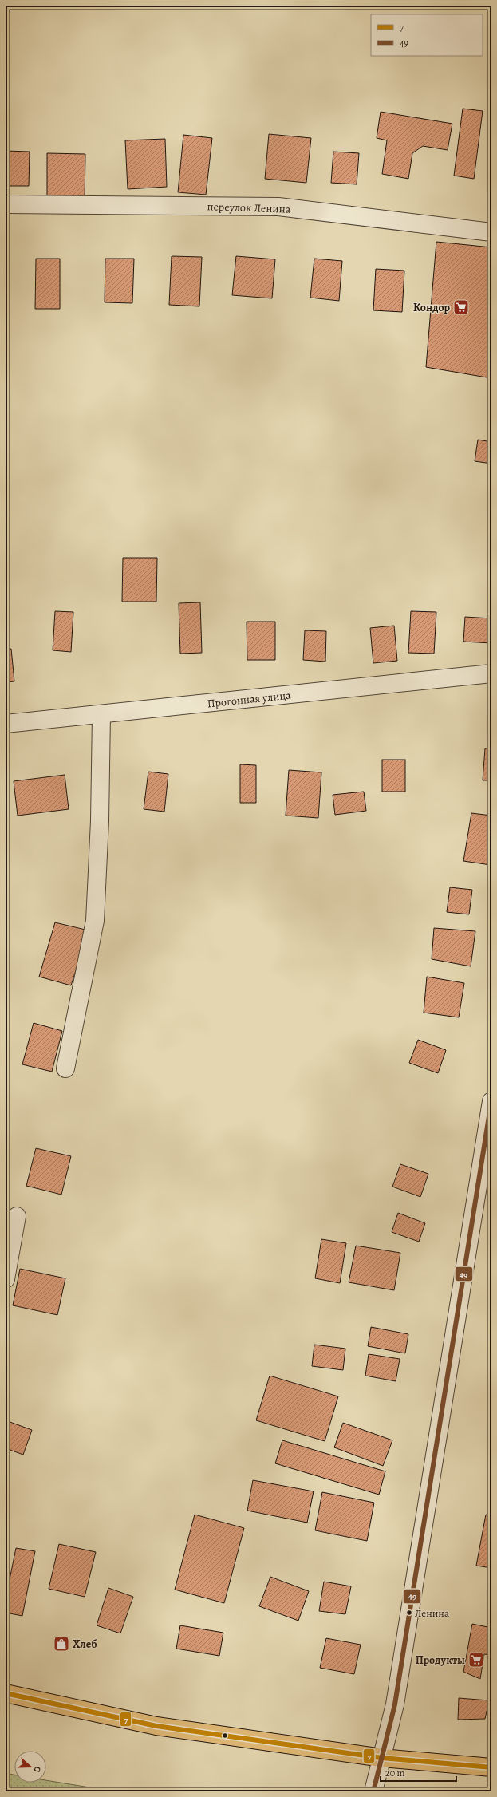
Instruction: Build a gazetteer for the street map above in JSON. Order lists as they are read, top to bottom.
{
  "streets": {
    "street": ["переулок Ленина", "Прогонная улица"]
  },
  "places": {
    "supermarket": ["Кондор", "Продукты"],
    "other": ["Ленина"],
    "shop": ["Хлеб"]
  },
  "lines": ["transit line 49", "transit line 7"],
  "legend": ["7", "49"],
  "scale_bar": "20 m",
  "north": "right"
}
